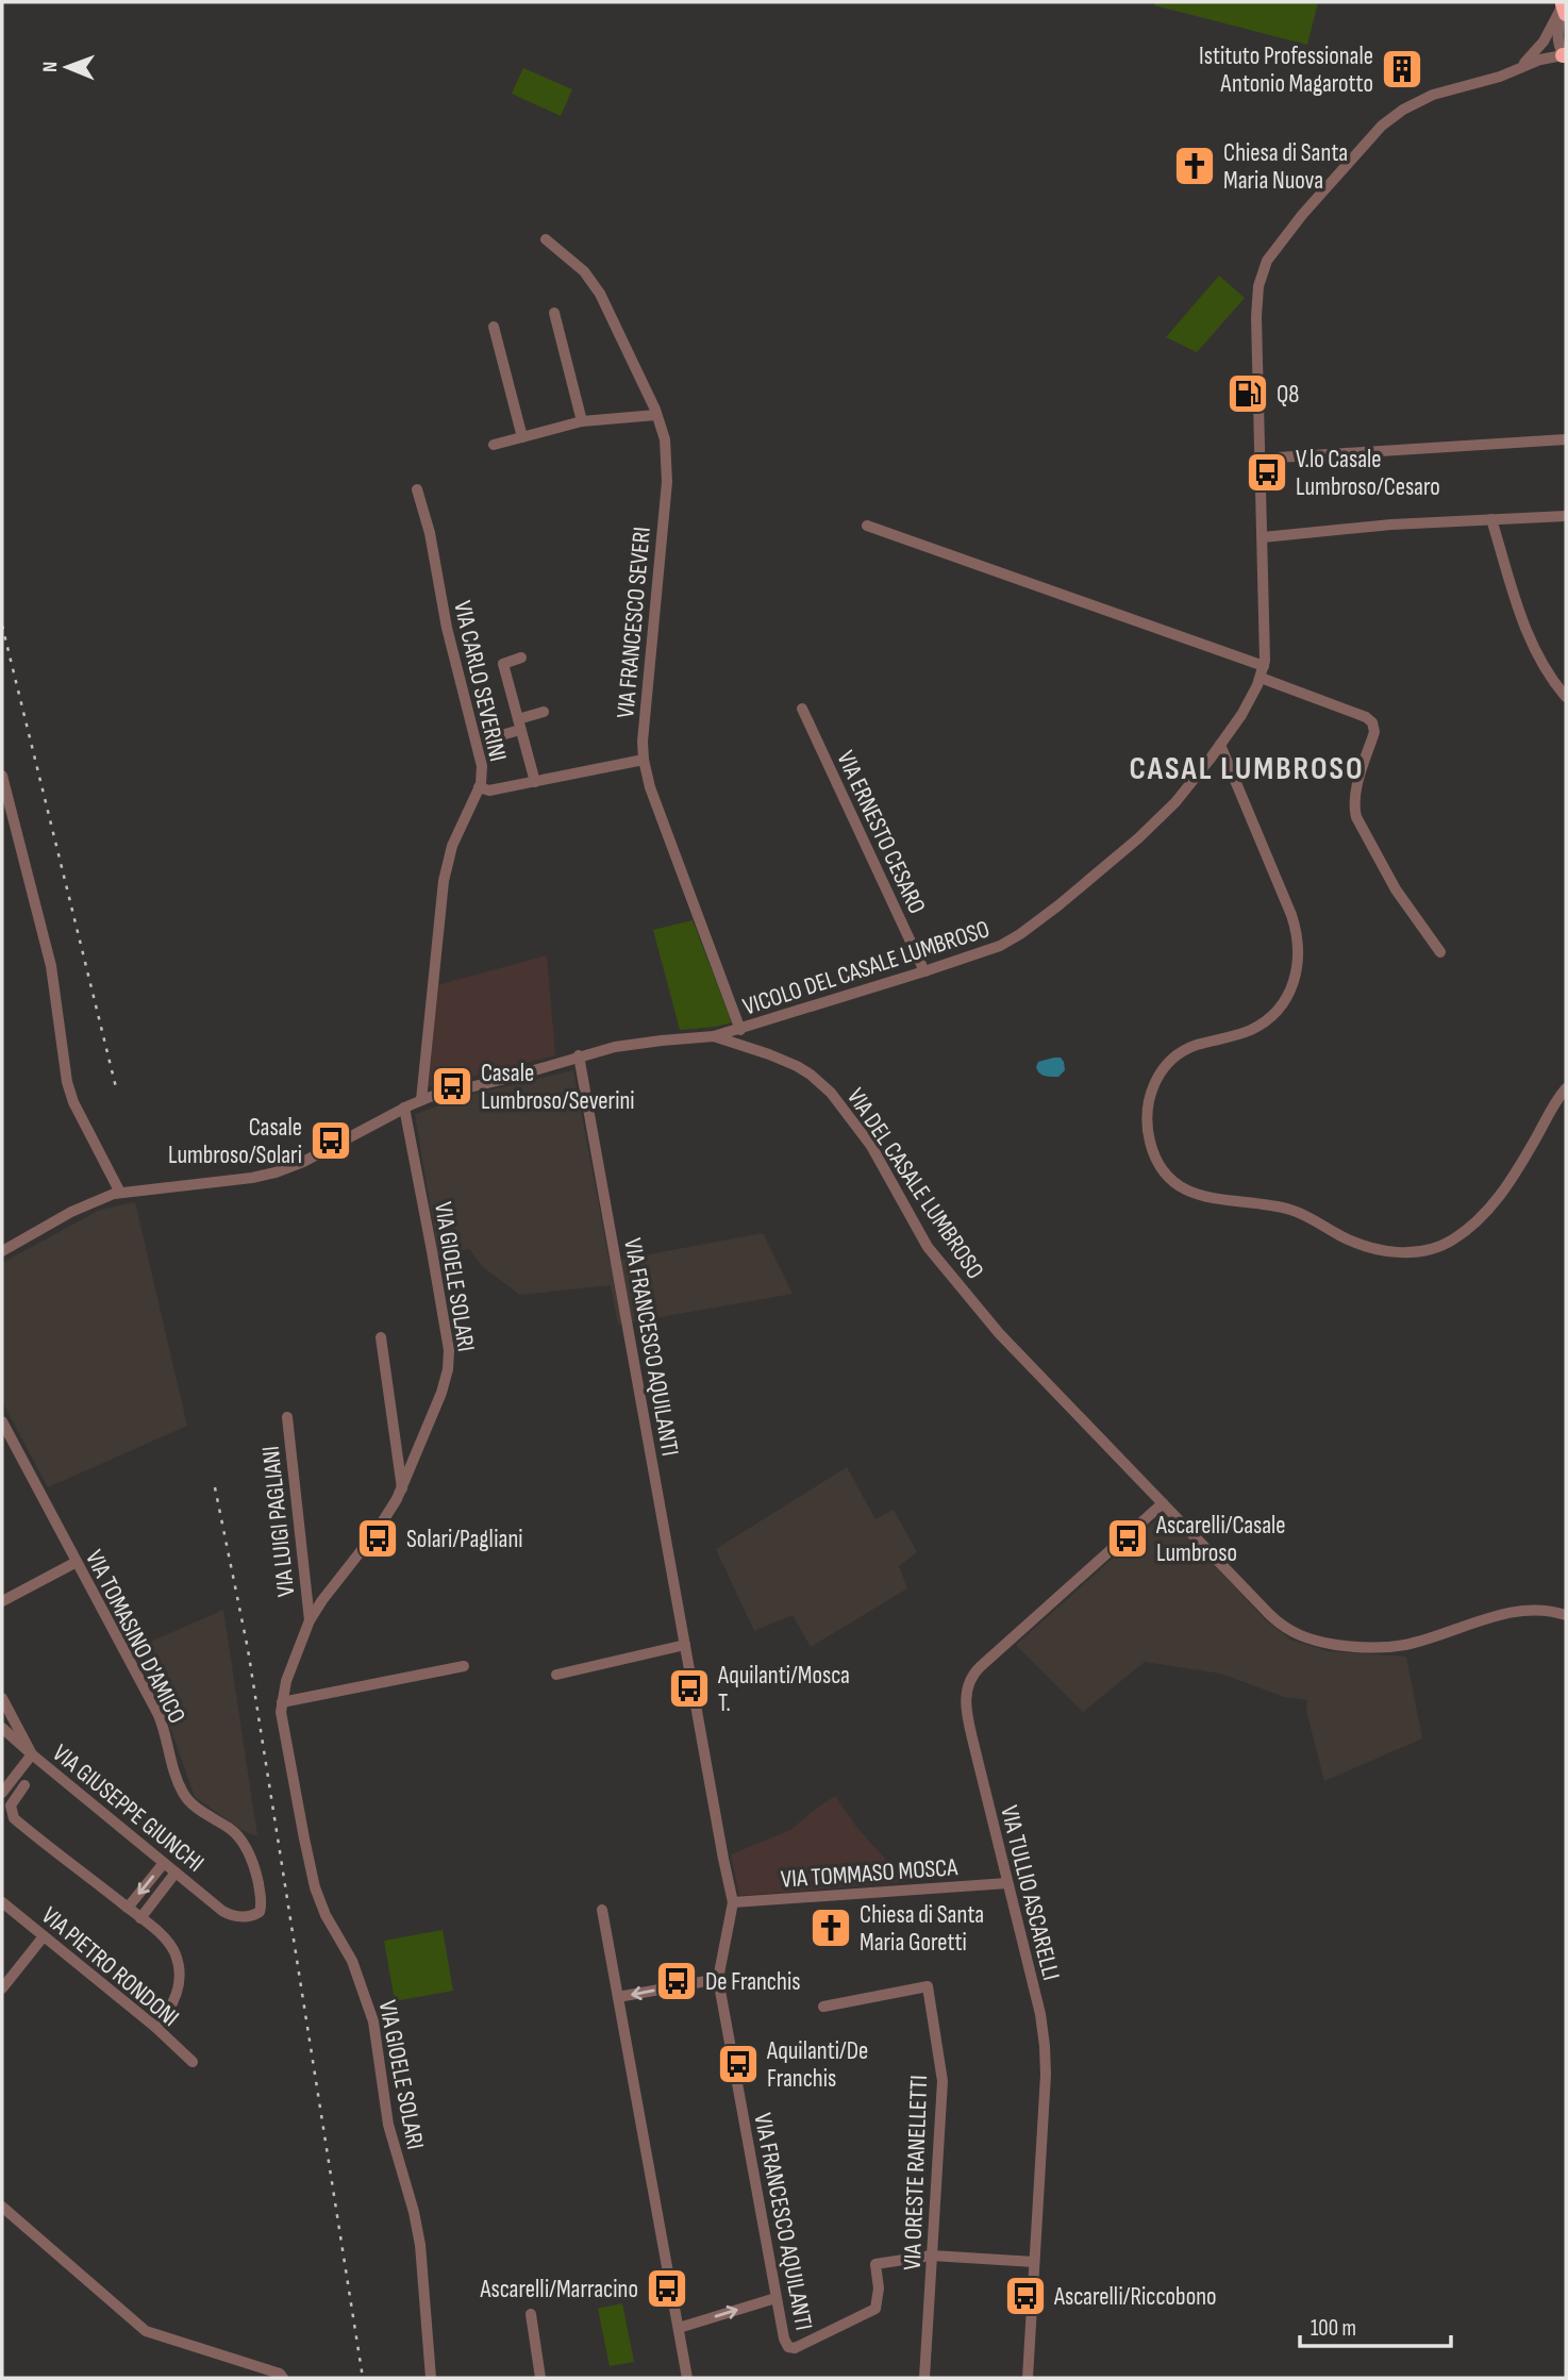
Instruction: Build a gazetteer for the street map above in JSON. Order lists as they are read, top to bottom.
{
  "streets": {
    "street": [
      "VIA FRANCESCO SEVERI",
      "VIA CARLO SEVERINI",
      "VIA ERNESTO CESARO",
      "VICOLO DEL CASALE LUMBROSO",
      "VIA DEL CASALE LUMBROSO",
      "VIA GIOELE SOLARI",
      "VIA FRANCESCO AQUILANTI",
      "VIA LUIGI PAGLIANI",
      "VIA TOMASINO D'AMICO",
      "VIA GIUSEPPE GIUNCHI",
      "VIA TOMMASO MOSCA",
      "VIA TULLIO ASCARELLI",
      "VIA PIETRO RONDONI",
      "VIA ORESTE RANELLETTI"
    ]
  },
  "crossings": [
    ["VIA FRANCESCO SEVERI", "VICOLO DEL CASALE LUMBROSO"],
    ["VIA CARLO SEVERINI", "VIA DEL CASALE LUMBROSO"],
    ["VIA ERNESTO CESARO", "VICOLO DEL CASALE LUMBROSO"],
    ["VICOLO DEL CASALE LUMBROSO", "VIA DEL CASALE LUMBROSO"],
    ["VIA DEL CASALE LUMBROSO", "VIA GIOELE SOLARI"],
    ["VIA DEL CASALE LUMBROSO", "VIA FRANCESCO AQUILANTI"],
    ["VIA DEL CASALE LUMBROSO", "VIA TULLIO ASCARELLI"],
    ["VIA GIOELE SOLARI", "VIA LUIGI PAGLIANI"],
    ["VIA FRANCESCO AQUILANTI", "VIA TOMMASO MOSCA"],
    ["VIA FRANCESCO AQUILANTI", "VIA ORESTE RANELLETTI"],
    ["VIA TOMASINO D'AMICO", "VIA GIUSEPPE GIUNCHI"],
    ["VIA TOMMASO MOSCA", "VIA TULLIO ASCARELLI"]
  ],
  "districts": ["CASAL LUMBROSO"],
  "places": {
    "building": ["Istituto Professionale Antonio Magarotto"],
    "church": ["Chiesa di Santa Maria Nuova", "Chiesa di Santa Maria Goretti"],
    "fuel station": ["Q8"],
    "bus stop": [
      "V.lo Casale Lumbroso/Cesaro",
      "Casale Lumbroso/Severini",
      "Casale Lumbroso/Solari",
      "Solari/Pagliani",
      "Ascarelli/Casale Lumbroso",
      "Aquilanti/Mosca T.",
      "De Franchis",
      "Aquilanti/De Franchis",
      "Ascarelli/Marracino",
      "Ascarelli/Riccobono"
    ]
  },
  "scale_bar": "100 m",
  "north": "left"
}
